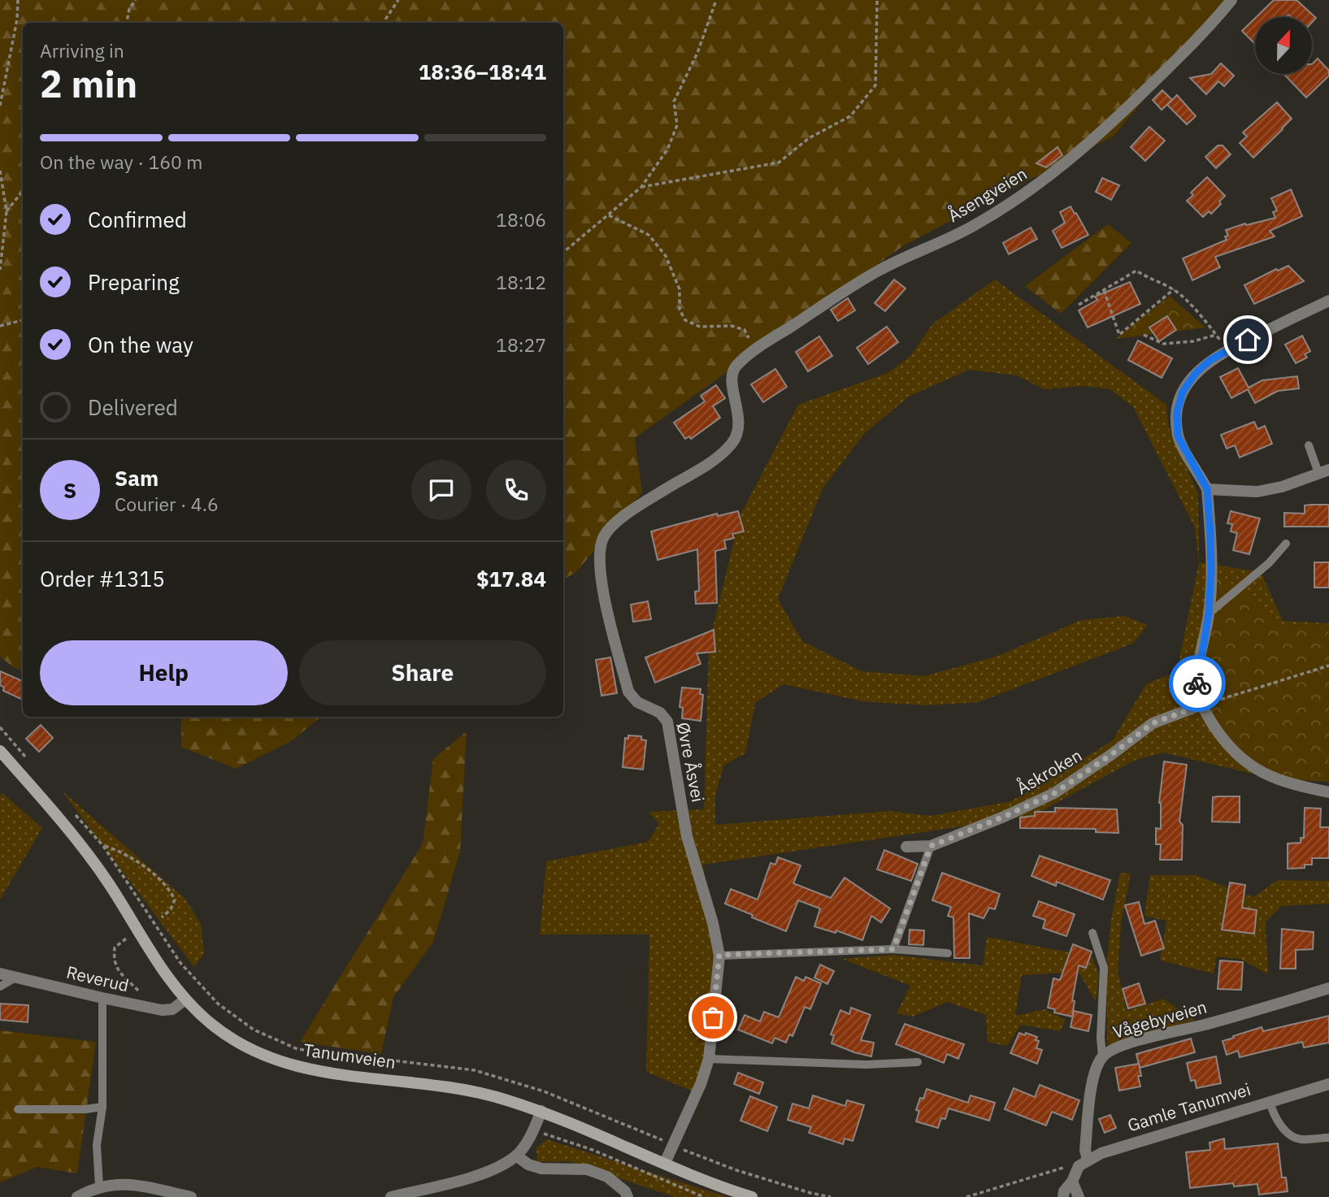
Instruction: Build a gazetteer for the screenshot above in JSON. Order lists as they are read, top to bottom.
{
  "streets": {
    "main road": ["Tanumveien"],
    "street": [
      "Åsengveien",
      "Øvre Åsvei",
      "Åskroken",
      "Reverud",
      "Vågebyveien",
      "Gamle Tanumvei"
    ]
  },
  "crossings": [
    ["Åsengveien", "Øvre Åsvei"],
    ["Øvre Åsvei", "Tanumveien"],
    ["Reverud", "Tanumveien"],
    ["Vågebyveien", "Gamle Tanumvei"]
  ],
  "north": "top",
  "page": {
    "heading": ["2 min", "Arriving in", "18:36–18:41"],
    "panel": [
      "Sam",
      "Courier · 4.6",
      "Order #1315",
      "$17.84"
    ],
    "bar": "On the way · 160 m",
    "list": [
      ["Confirmed", "18:06"],
      ["Preparing", "18:12"],
      ["On the way", "18:27"],
      "Delivered"
    ],
    "round": "S",
    "buttons": ["Help", "Share"]
  }
}
